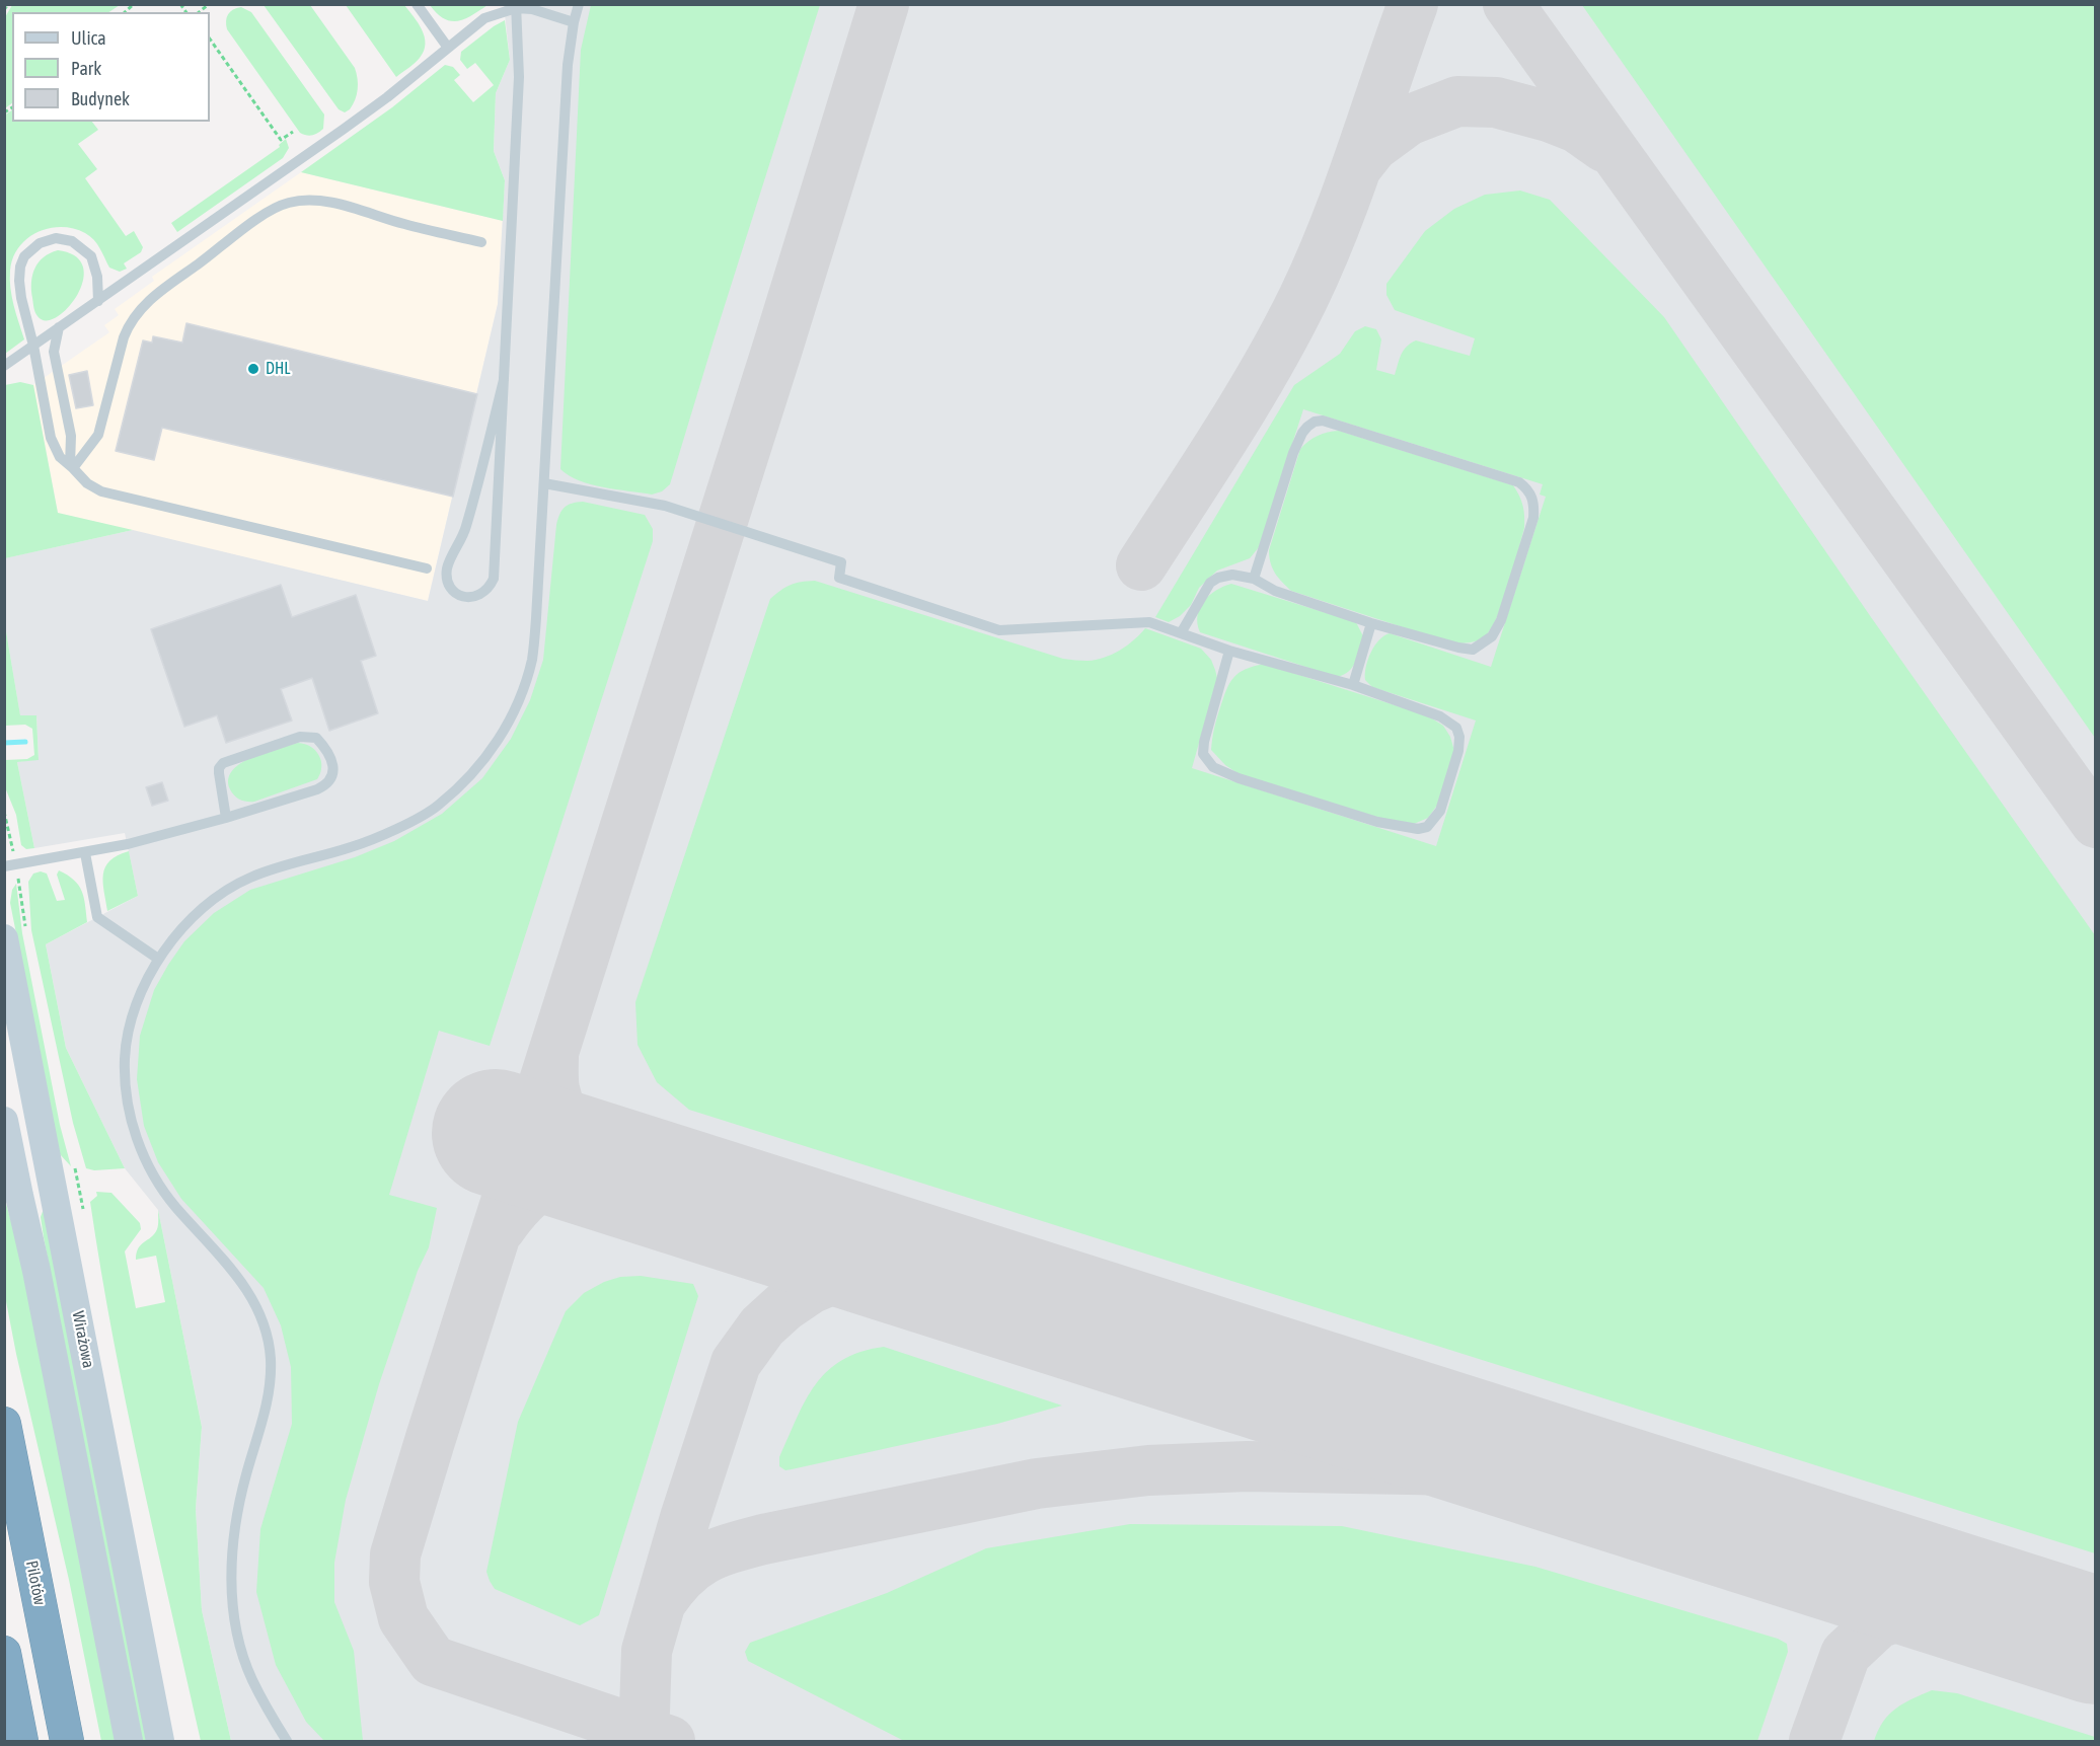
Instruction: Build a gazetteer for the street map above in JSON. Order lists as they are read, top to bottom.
{
  "streets": {
    "highway": ["Pilotów"],
    "main road": ["Wirażowa"]
  },
  "places": ["DHL"],
  "legend": ["Ulica", "Park", "Budynek"]
}
